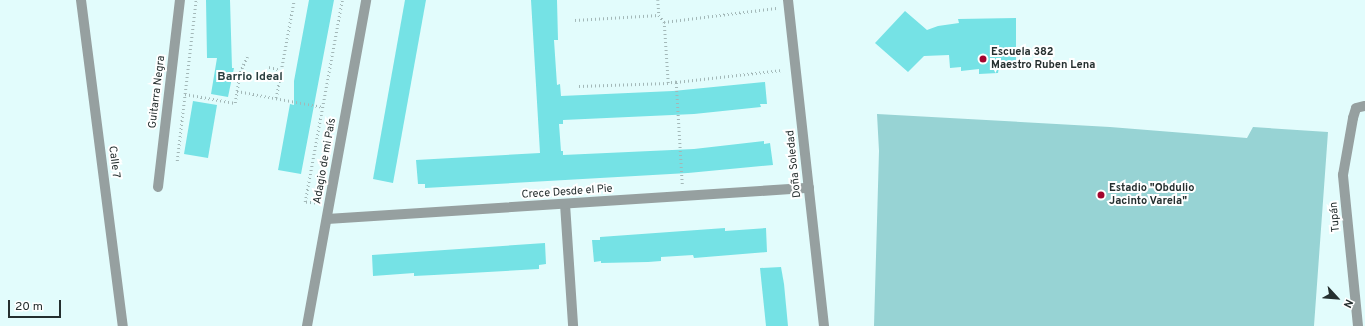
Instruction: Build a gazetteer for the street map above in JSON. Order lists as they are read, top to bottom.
{
  "streets": {
    "street": [
      "Guitarra Negra",
      "Adagio de mi País",
      "Calle 7",
      "Doña Soledad",
      "Crece Desde el Pie",
      "Tupán"
    ]
  },
  "crossings": [
    ["Adagio de mi País", "Crece Desde el Pie"],
    ["Doña Soledad", "Crece Desde el Pie"]
  ],
  "districts": ["Barrio Ideal"],
  "places": ["Escuela 382 Maestro Ruben Lena", "Estadio \"Obdulio Jacinto Varela\""],
  "scale_bar": "20 m",
  "north": "bottom right"
}
